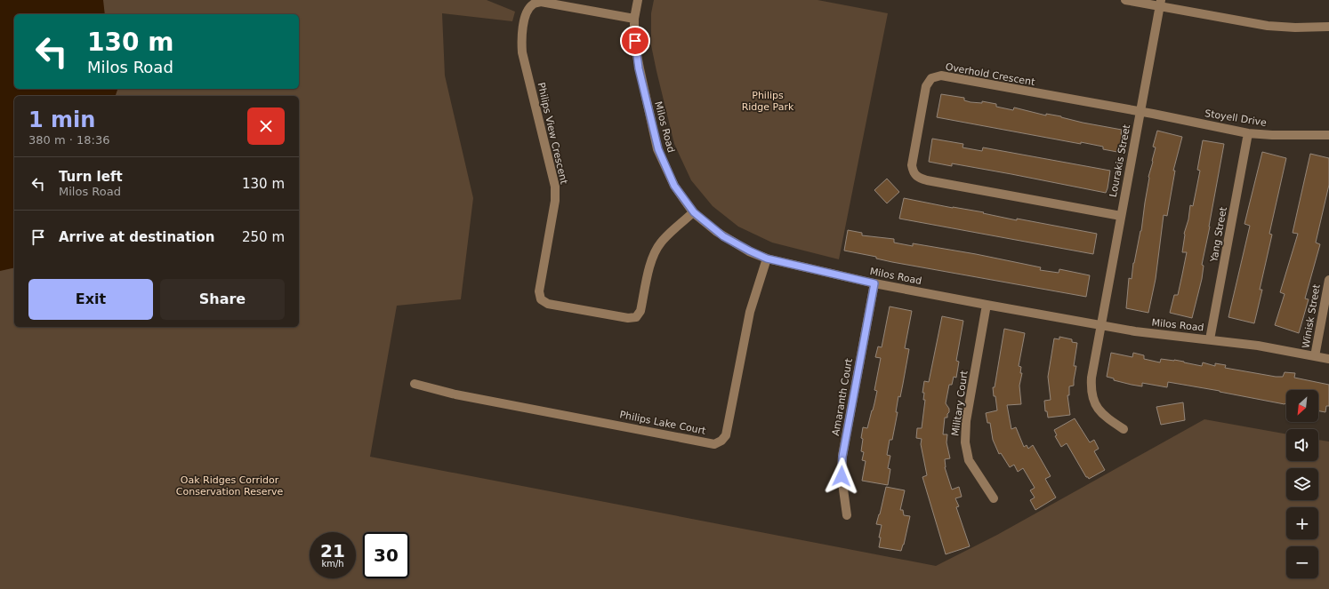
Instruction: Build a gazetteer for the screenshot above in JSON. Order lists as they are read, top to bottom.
{
  "streets": {
    "street": [
      "Overhold Crescent",
      "Stoyell Drive",
      "Milos Road",
      "Philips View Crescent",
      "Lourakis Street",
      "Yang Street",
      "Winisk Street",
      "Amaranth Court",
      "Military Court",
      "Philips Lake Court"
    ]
  },
  "crossings": [
    ["Overhold Crescent", "Stoyell Drive"],
    ["Overhold Crescent", "Lourakis Street"],
    ["Stoyell Drive", "Lourakis Street"],
    ["Stoyell Drive", "Yang Street"],
    ["Milos Road", "Philips View Crescent"],
    ["Milos Road", "Lourakis Street"],
    ["Milos Road", "Yang Street"],
    ["Milos Road", "Winisk Street"],
    ["Milos Road", "Amaranth Court"],
    ["Milos Road", "Military Court"],
    ["Milos Road", "Philips Lake Court"]
  ],
  "parks": ["Philips Ridge Park", "Oak Ridges Corridor Conservation Reserve"],
  "north": "bottom left",
  "page": {
    "turn": ["130 m", "Milos Road"],
    "heading": ["1 min", "380 m · 18:36"],
    "list": [
      {
        "name": "Turn left",
        "note": "Milos Road",
        "value": "130 m"
      },
      {
        "name": "Arrive at destination",
        "value": "250 m"
      }
    ],
    "buttons": ["Exit", "Share"],
    "map_buttons": ["+", "−"],
    "speed": "21 km/h",
    "limit": "30"
  }
}
